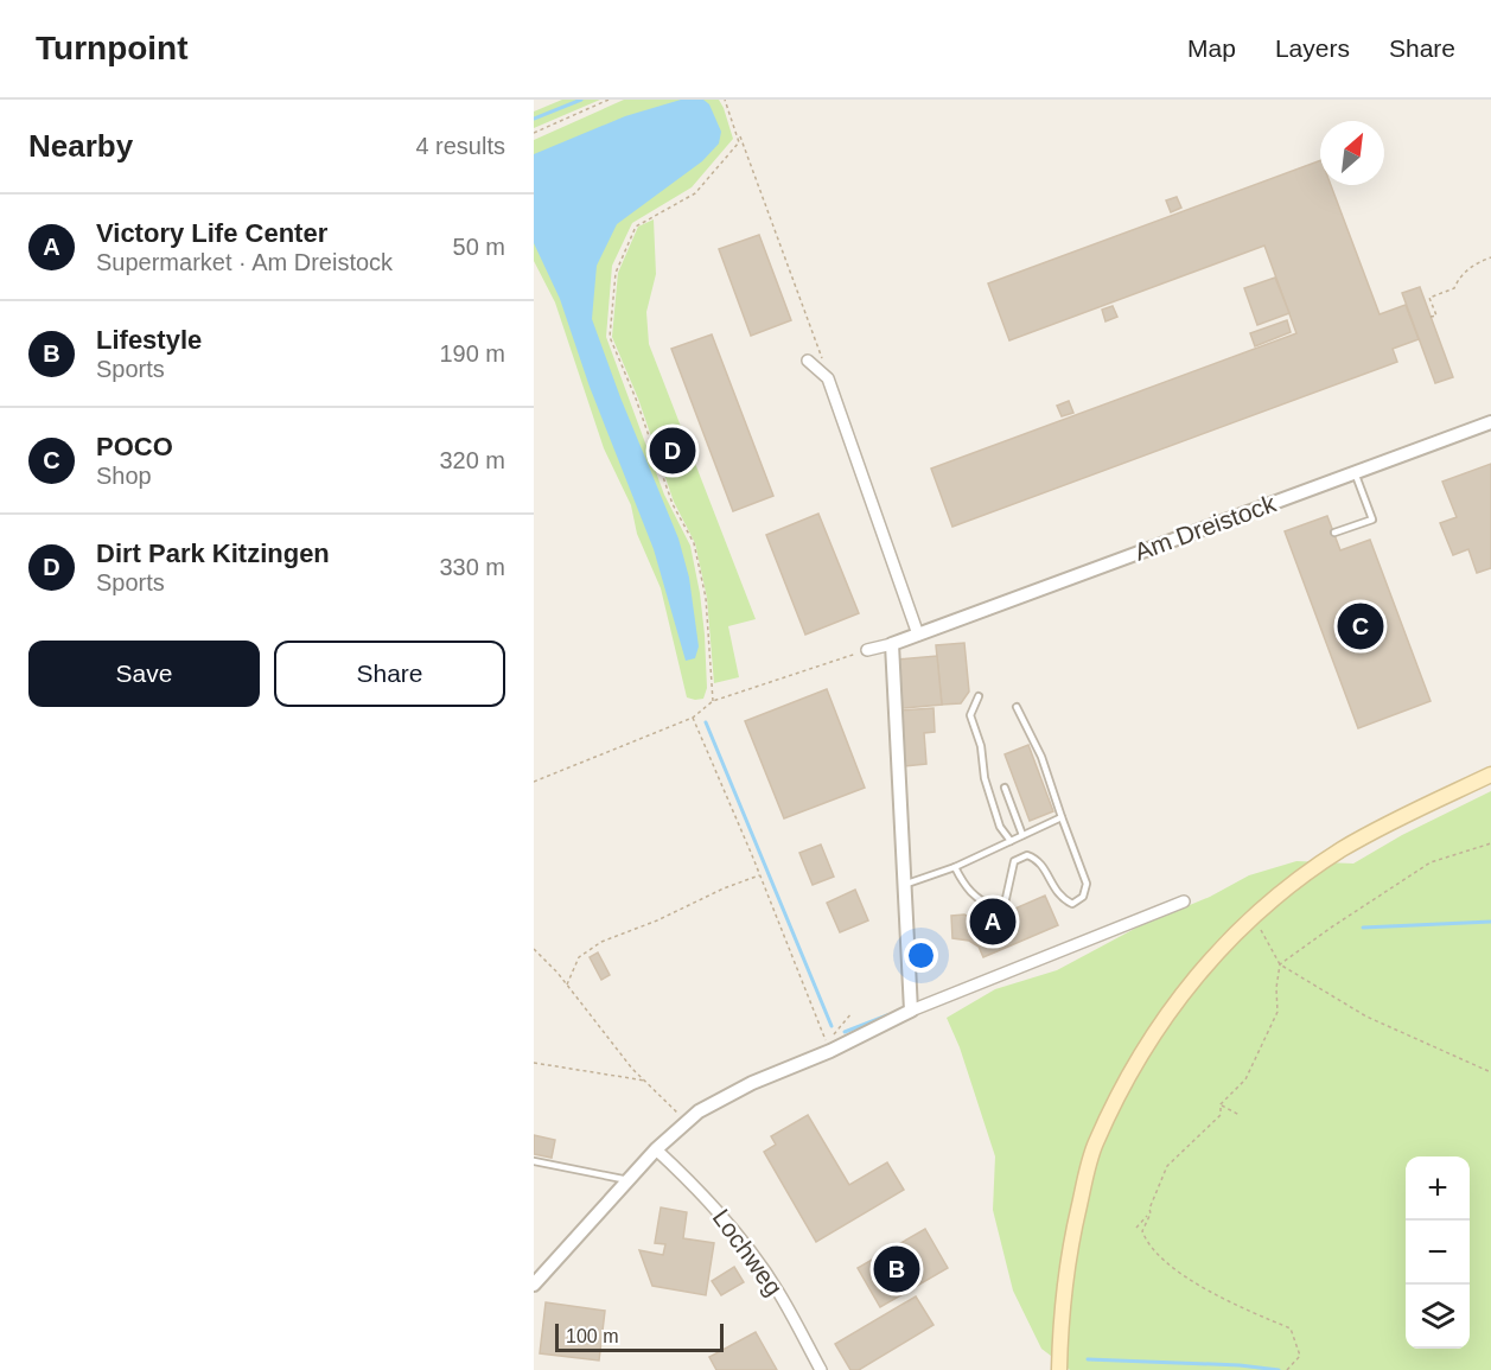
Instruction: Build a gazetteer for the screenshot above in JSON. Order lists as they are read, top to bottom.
{
  "streets": {
    "street": ["Am Dreistock", "Lochweg"]
  },
  "scale_bar": "100 m",
  "north": "top right",
  "page": {
    "header": "Turnpoint",
    "nav": ["Map", "Layers", "Share"],
    "heading": ["Nearby", "4 results"],
    "list": [
      {
        "mark": "A",
        "name": "Victory Life Center",
        "note": "Supermarket · Am Dreistock",
        "value": "50 m"
      },
      {
        "mark": "B",
        "name": "Lifestyle",
        "note": "Sports",
        "value": "190 m"
      },
      {
        "mark": "C",
        "name": "POCO",
        "note": "Shop",
        "value": "320 m"
      },
      {
        "mark": "D",
        "name": "Dirt Park Kitzingen",
        "note": "Sports",
        "value": "330 m"
      }
    ],
    "pins": [
      "D",
      "C",
      "A",
      "B"
    ],
    "buttons": ["Save", "Share"],
    "map_buttons": ["+", "−"],
    "scale": "100 m"
  }
}
